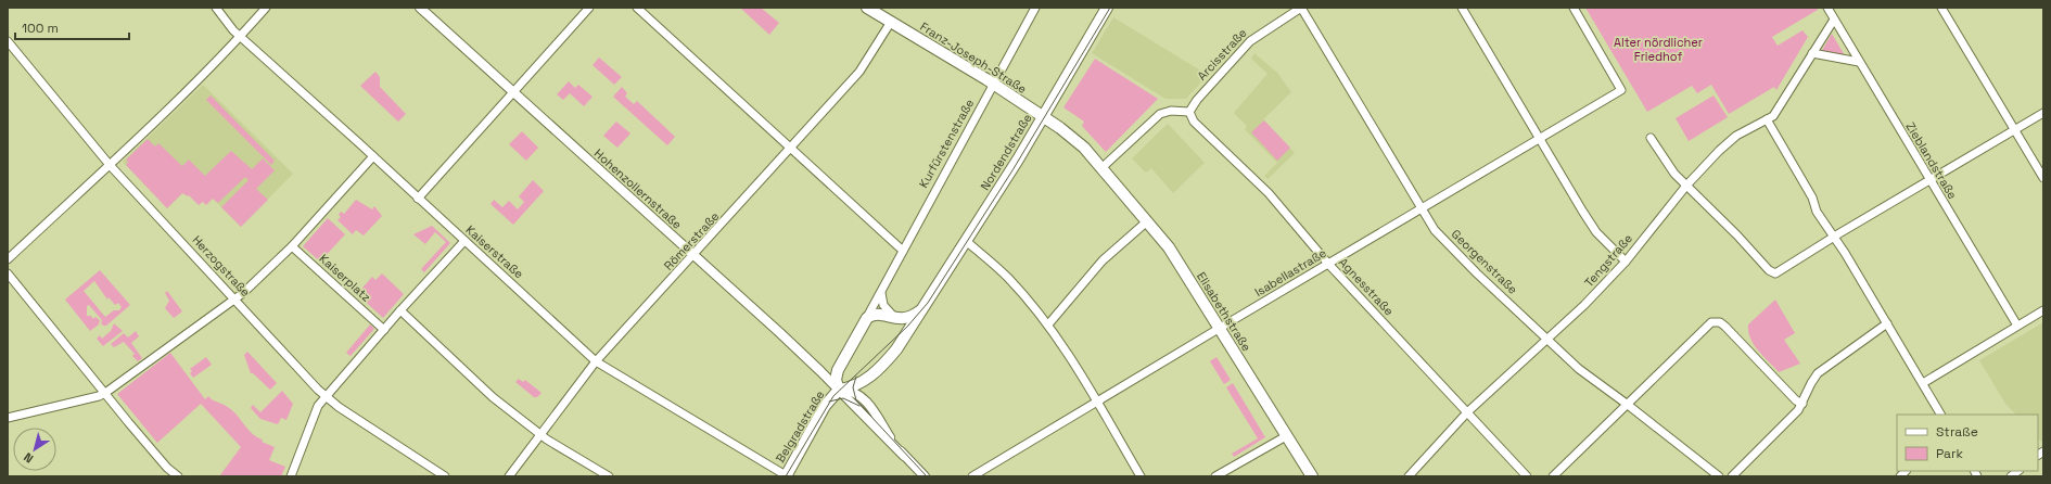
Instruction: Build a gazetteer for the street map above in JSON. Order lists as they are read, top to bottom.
{
  "streets": {
    "main road": [
      "Franz-Joseph-Straße",
      "Nordendstraße",
      "Elisabethstraße",
      "Belgradstraße"
    ],
    "street": [
      "Arcisstraße",
      "Kurfürstenstraße",
      "Zieblandstraße",
      "Hohenzollernstraße",
      "Römerstraße",
      "Kaiserstraße",
      "Tengstraße",
      "Georgenstraße",
      "Herzogstraße",
      "Isabellastraße",
      "Kaiserplatz",
      "Agnesstraße"
    ]
  },
  "crossings": [
    ["Arcisstraße", "Georgenstraße"],
    ["Arcisstraße", "Agnesstraße"],
    ["Franz-Joseph-Straße", "Kurfürstenstraße"],
    ["Franz-Joseph-Straße", "Nordendstraße"],
    ["Franz-Joseph-Straße", "Römerstraße"],
    ["Franz-Joseph-Straße", "Elisabethstraße"],
    ["Zieblandstraße", "Tengstraße"],
    ["Hohenzollernstraße", "Römerstraße"],
    ["Hohenzollernstraße", "Belgradstraße"],
    ["Römerstraße", "Kaiserstraße"],
    ["Kaiserstraße", "Belgradstraße"],
    ["Tengstraße", "Georgenstraße"],
    ["Tengstraße", "Agnesstraße"],
    ["Georgenstraße", "Isabellastraße"],
    ["Isabellastraße", "Agnesstraße"],
    ["Isabellastraße", "Elisabethstraße"]
  ],
  "parks": ["Alter nördlicher Friedhof"],
  "legend": ["Straße", "Park"],
  "scale_bar": "100 m",
  "north": "bottom left"
}
